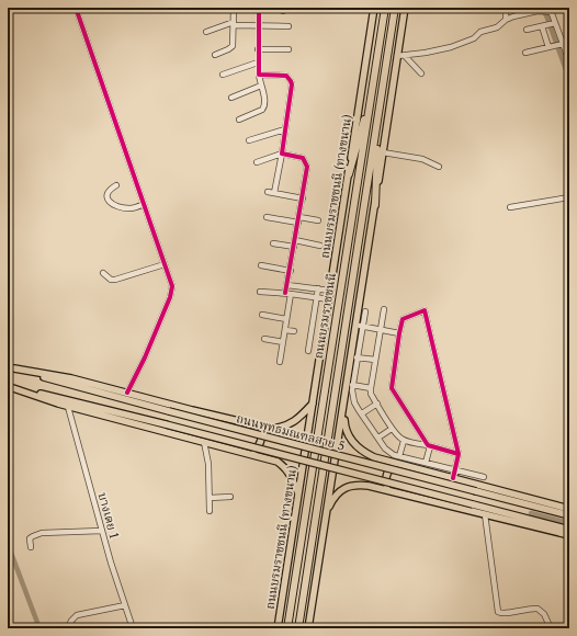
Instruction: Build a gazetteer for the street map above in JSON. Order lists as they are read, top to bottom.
{
  "streets": {
    "highway": ["ถนนบรมราชชนนี"],
    "main road": ["ถนนบรมราชชนนี (ทางขนาน)", "ถนนพุทธมณฑลสาย 5"],
    "street": ["บางเตย 1"]
  }
}
